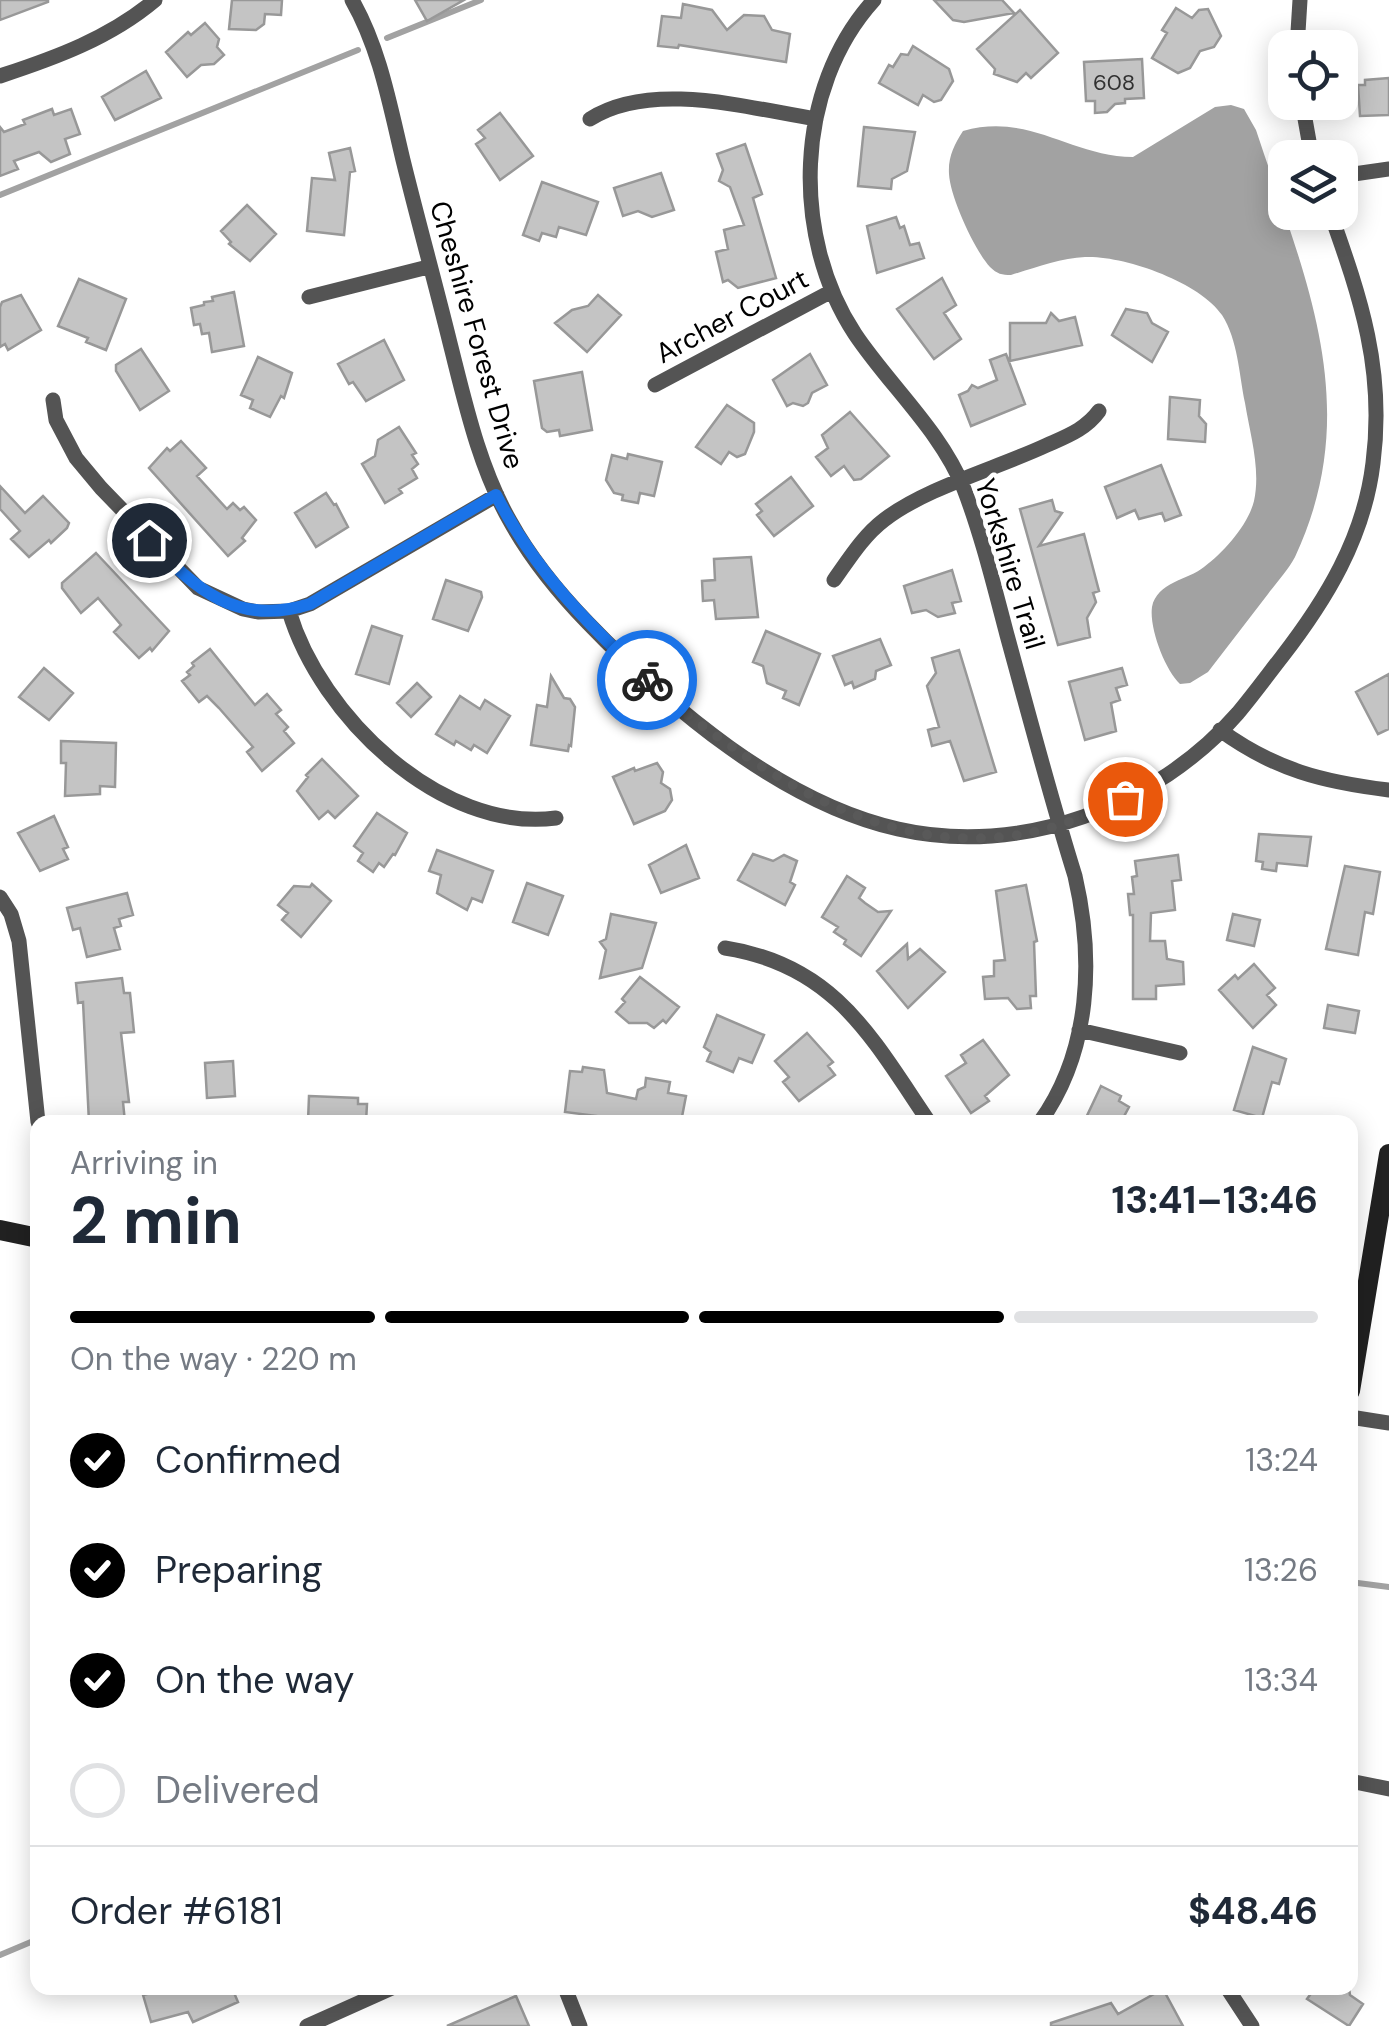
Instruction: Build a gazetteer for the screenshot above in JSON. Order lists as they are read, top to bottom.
{
  "streets": {
    "street": ["Archer Court", "Cheshire Forest Drive", "Yorkshire Trail"]
  },
  "crossings": [
    ["Archer Court", "Yorkshire Trail"],
    ["Cheshire Forest Drive", "Yorkshire Trail"]
  ],
  "house_numbers": ["608"],
  "page": {
    "heading": ["2 min", "Arriving in", "13:41–13:46"],
    "panel": ["Order #6181", "$48.46"],
    "bar": "On the way · 220 m",
    "list": [
      ["Confirmed", "13:24"],
      ["Preparing", "13:26"],
      ["On the way", "13:34"],
      "Delivered"
    ]
  }
}
